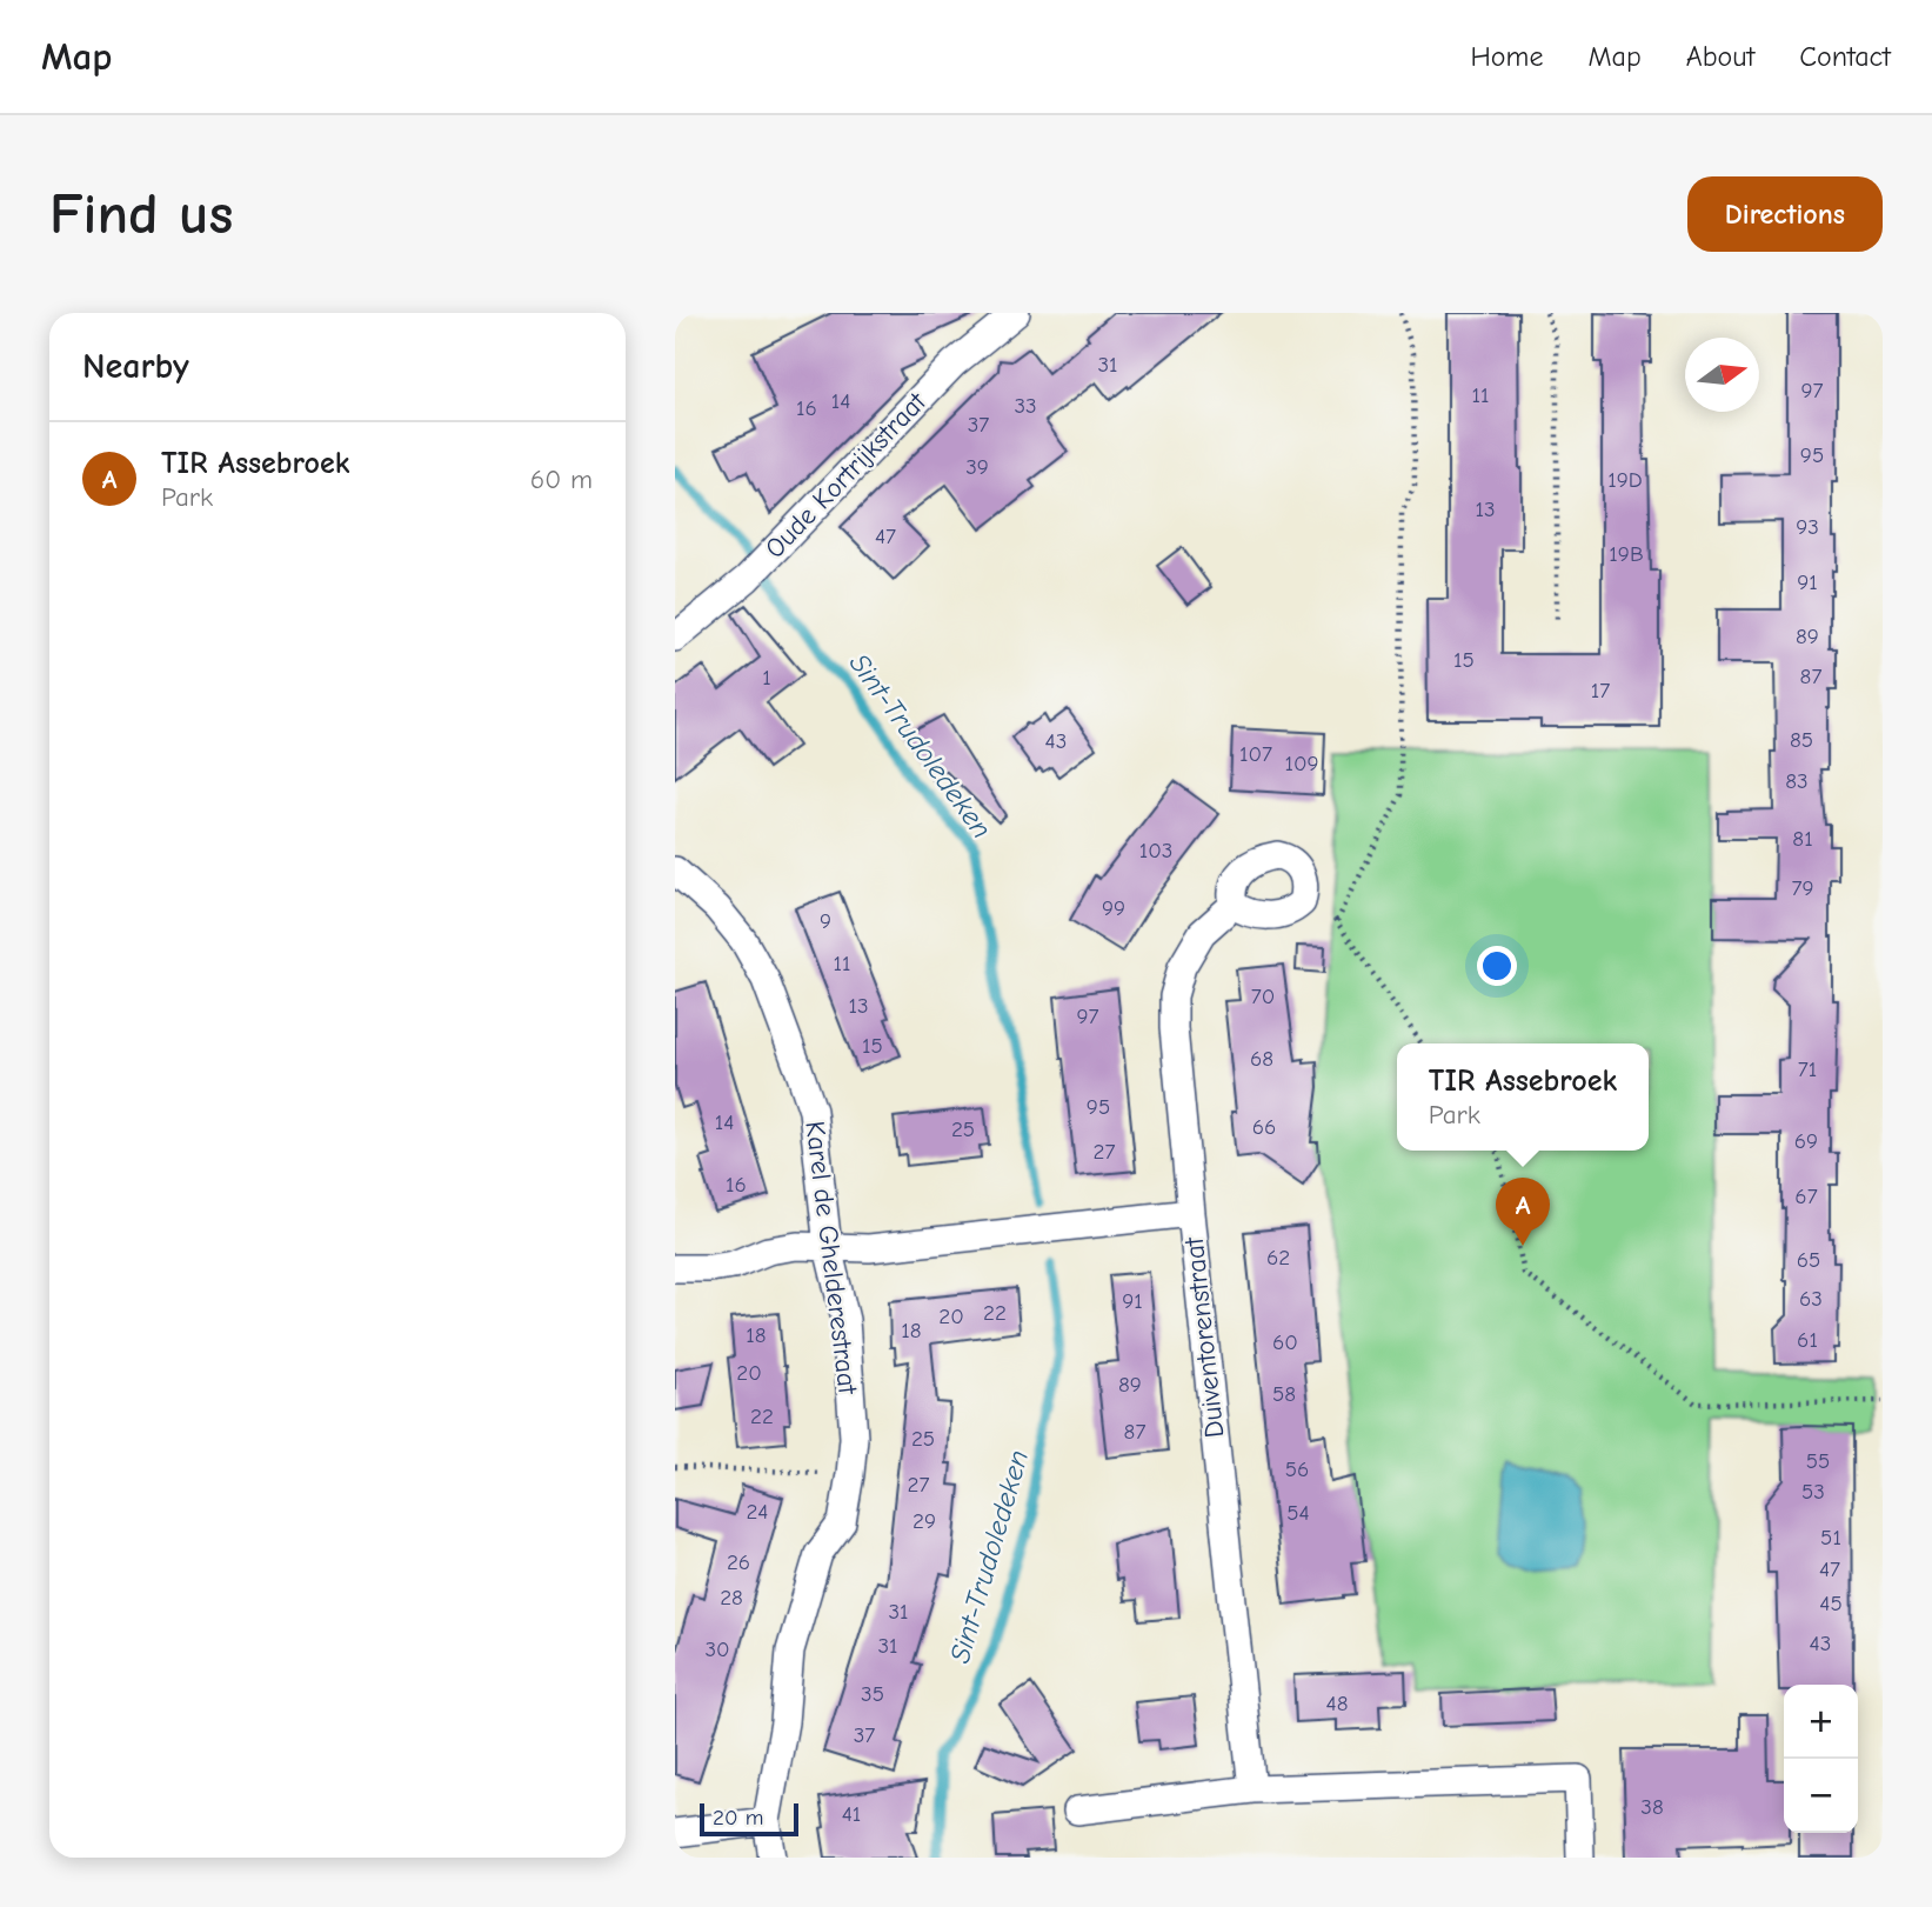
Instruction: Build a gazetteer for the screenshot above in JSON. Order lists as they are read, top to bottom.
{
  "streets": {
    "street": ["Oude Kortrijkstraat", "Karel de Ghelderestraat", "Duiventorenstraat"]
  },
  "water": ["Sint-Trudoledeken"],
  "house_numbers": [
    "31",
    "97",
    "11",
    "14",
    "33",
    "16",
    "37",
    "95",
    "39",
    "19D",
    "13",
    "93",
    "47",
    "19B",
    "91",
    "89",
    "15",
    "87",
    "1",
    "17",
    "85",
    "43",
    "107",
    "109",
    "83",
    "81",
    "103",
    "79",
    "99",
    "9",
    "11",
    "70",
    "13",
    "97",
    "15",
    "68",
    "71",
    "95",
    "14",
    "66",
    "25",
    "69",
    "27",
    "16",
    "67",
    "62",
    "65",
    "63",
    "91",
    "22",
    "20",
    "18",
    "18",
    "61",
    "60",
    "20",
    "89",
    "58",
    "22",
    "87",
    "25",
    "55",
    "56",
    "27",
    "53",
    "24",
    "54",
    "29",
    "51",
    "26",
    "47",
    "28",
    "45",
    "31",
    "43",
    "31",
    "30",
    "35",
    "48",
    "37",
    "38",
    "41"
  ],
  "scale_bar": "20 m",
  "north": "right",
  "page": {
    "header": "Map",
    "nav": [
      "Home",
      "Map",
      "About",
      "Contact"
    ],
    "buttons": "Directions",
    "title": "Find us",
    "heading": "Nearby",
    "list": [
      {
        "mark": "A",
        "name": "TIR Assebroek",
        "note": "Park",
        "value": "60 m"
      }
    ],
    "popup": ["TIR Assebroek", "Park"],
    "pins": "A",
    "map_buttons": ["+", "−"],
    "scale": "20 m"
  }
}
